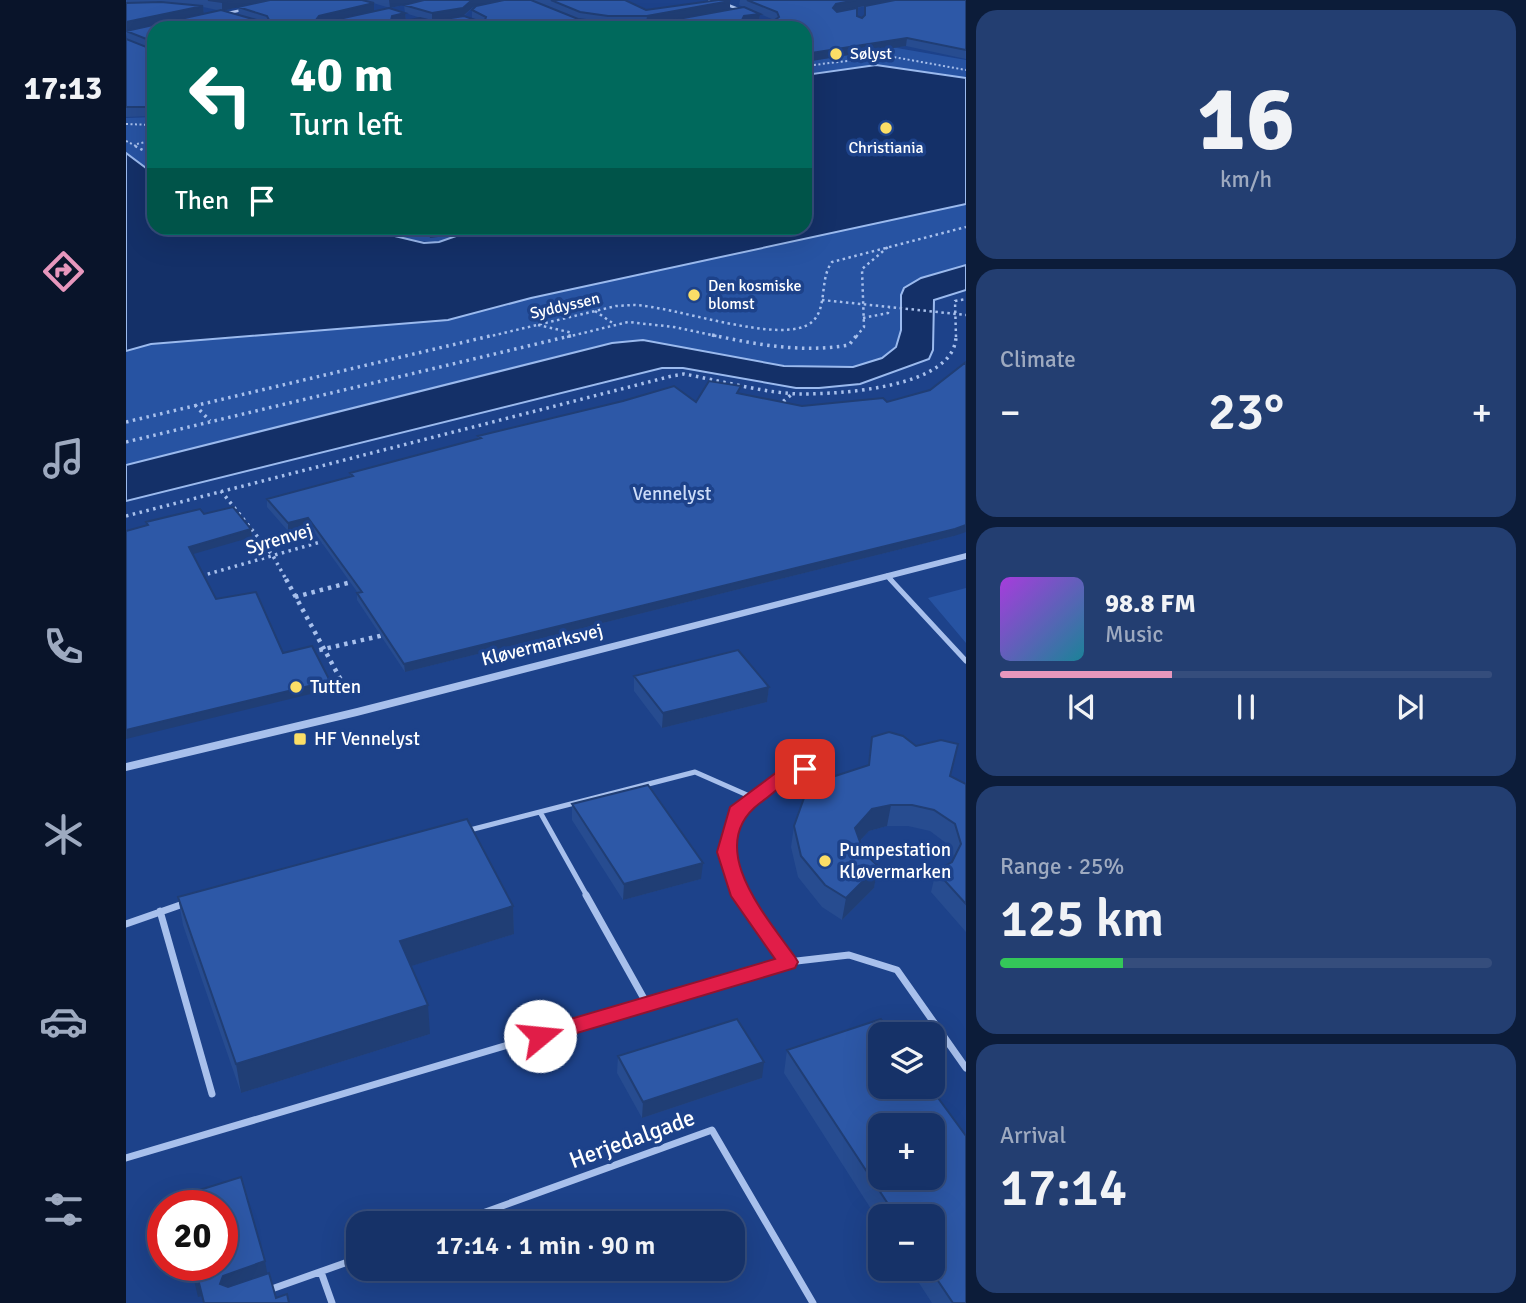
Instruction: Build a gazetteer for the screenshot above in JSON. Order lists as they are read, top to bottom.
{
  "streets": {
    "street": ["Kløvermarksvej"],
    "lane": ["Herjedalgade"],
    "path": ["Syddyssen", "Syrenvej"]
  },
  "parks": ["Vennelyst"],
  "places": {
    "other": [
      "Sølyst",
      "Christiania",
      "Den kosmiske blomst",
      "Tutten",
      "Pumpestation Kløvermarken"
    ],
    "transit": ["HF Vennelyst"]
  },
  "page": {
    "tabs": "17:13",
    "tile": [
      ["16", "km/h"],
      "Climate",
      ["Range · 25%", "125 km"],
      ["Arrival", "17:14"]
    ],
    "turn": ["40 m", "Turn left"],
    "then": "Then",
    "heat": ["−", "23°", "+"],
    "song": ["98.8 FM", "Music"],
    "map_buttons": ["+", "−"],
    "limit": "20",
    "trip": "17:14 · 1 min · 90 m"
  }
}
